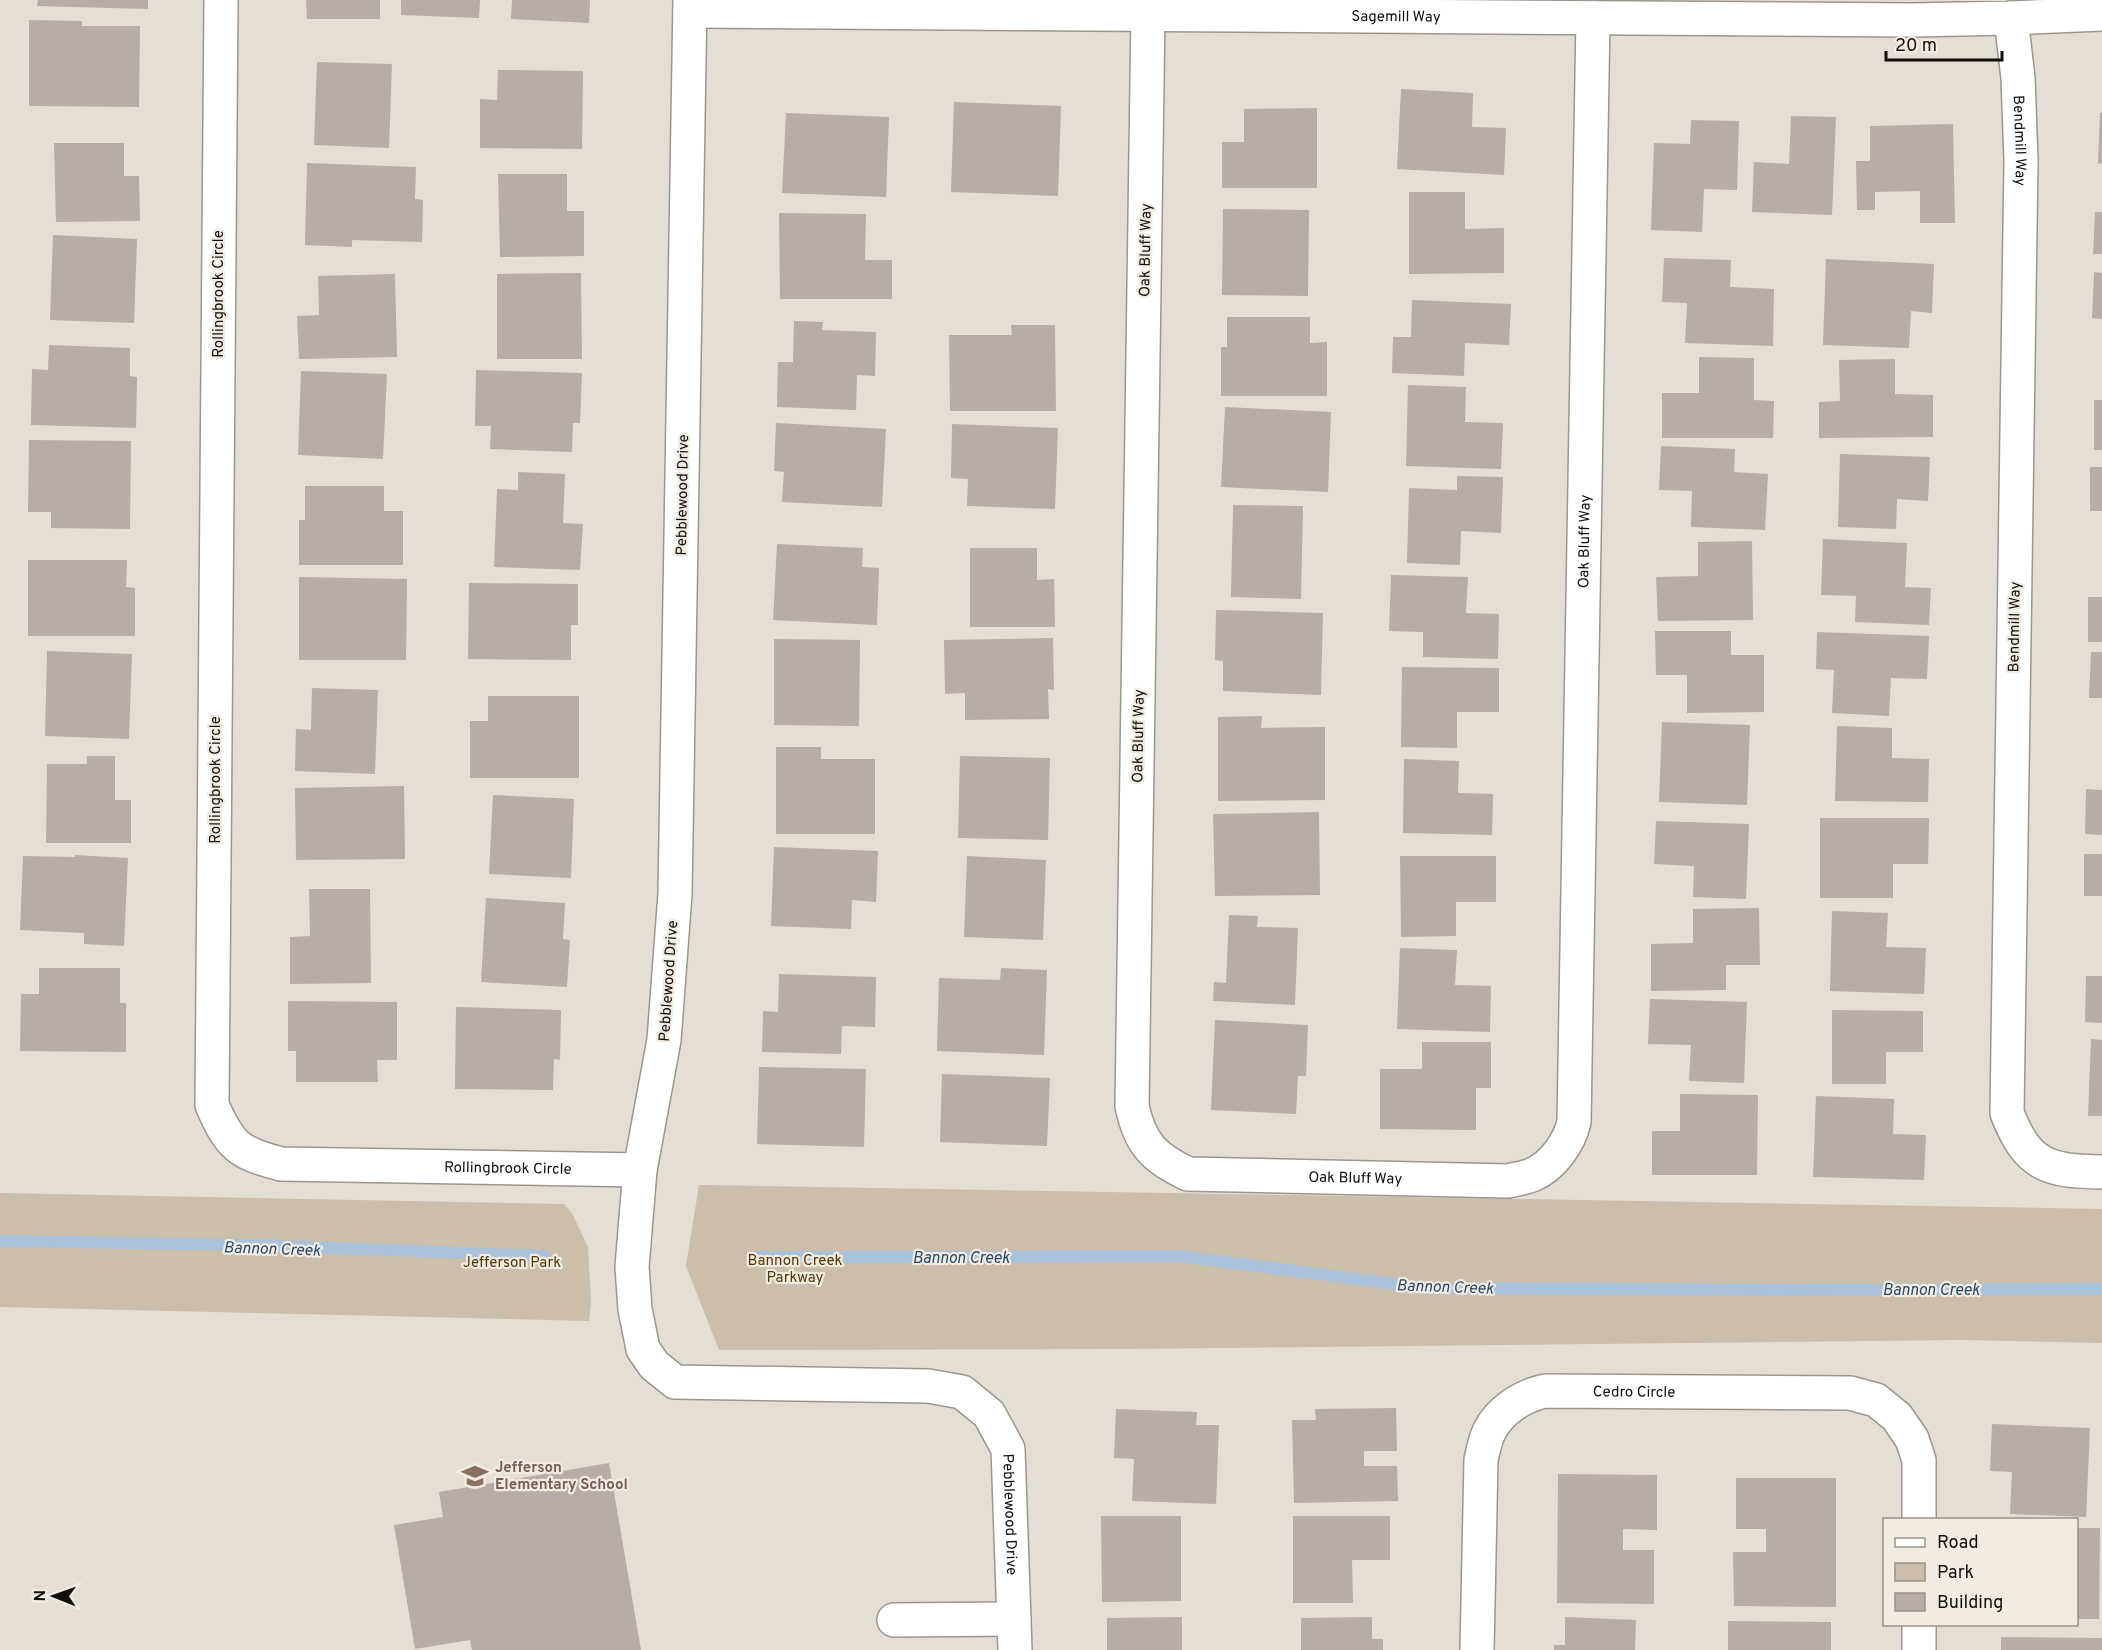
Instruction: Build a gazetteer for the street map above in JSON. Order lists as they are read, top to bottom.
{
  "streets": {
    "street": [
      "Sagemill Way",
      "Bendmill Way",
      "Oak Bluff Way",
      "Rollingbrook Circle",
      "Pebblewood Drive",
      "Cedro Circle"
    ]
  },
  "crossings": [
    ["Sagemill Way", "Bendmill Way"],
    ["Sagemill Way", "Oak Bluff Way"],
    ["Sagemill Way", "Pebblewood Drive"],
    ["Rollingbrook Circle", "Pebblewood Drive"]
  ],
  "water": ["Bannon Creek"],
  "parks": ["Bannon Creek Parkway", "Jefferson Park"],
  "places": {
    "school or university": ["Jefferson Elementary School"]
  },
  "legend": ["Road", "Park", "Building"],
  "scale_bar": "20 m",
  "north": "left"
}
